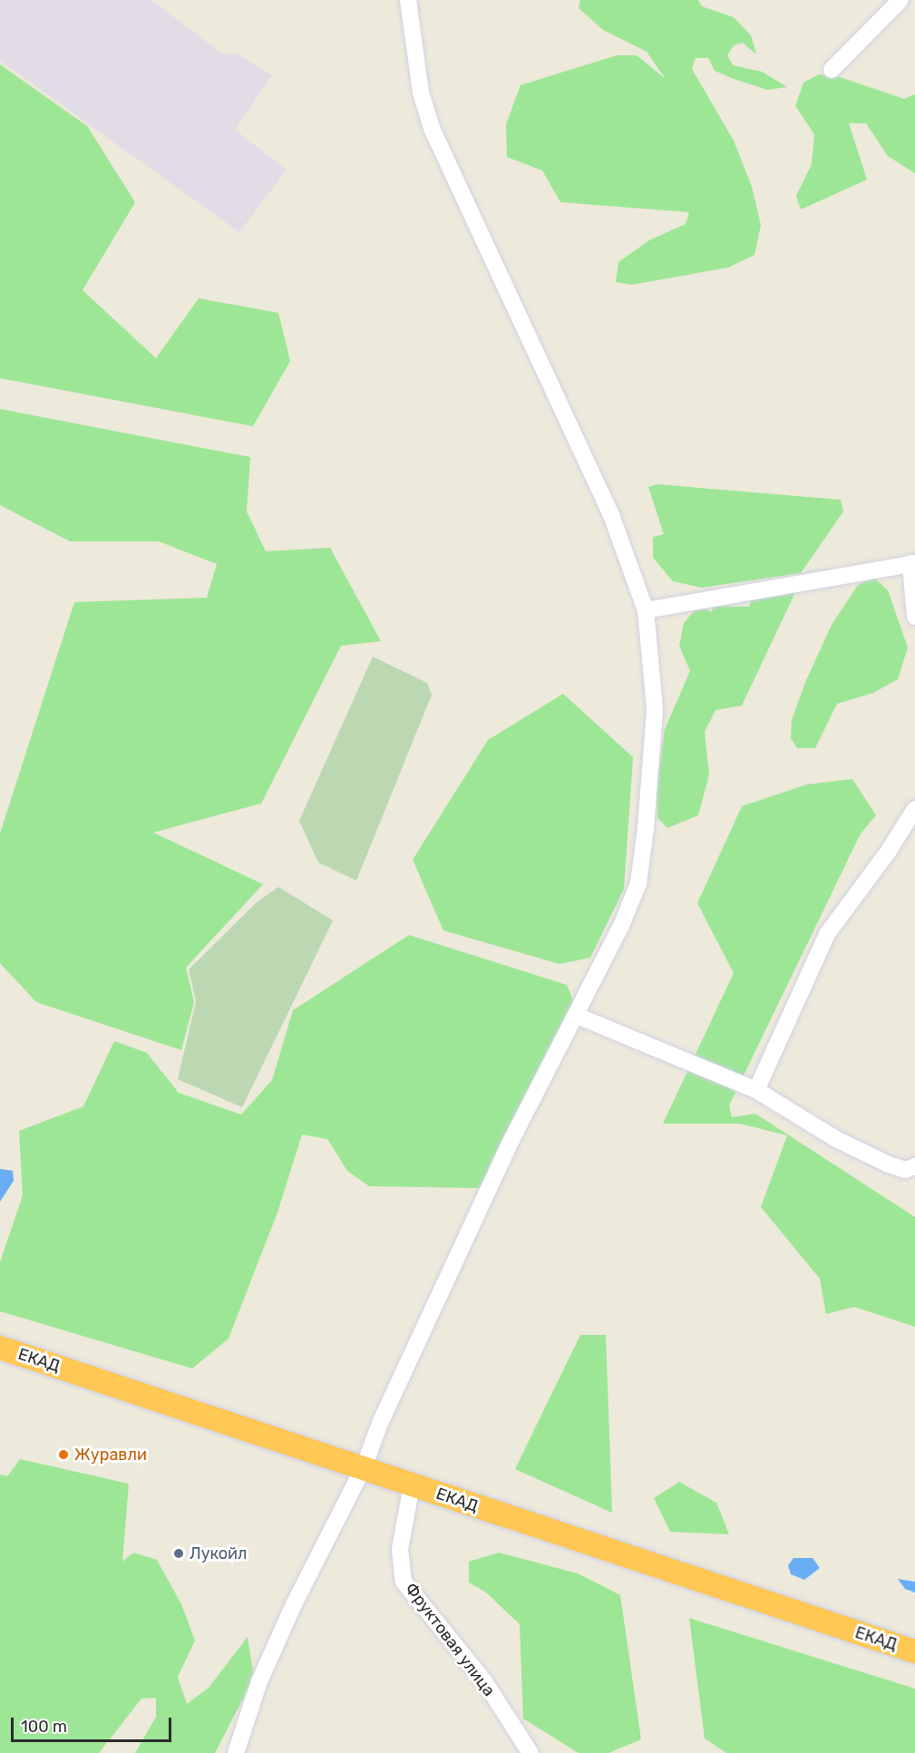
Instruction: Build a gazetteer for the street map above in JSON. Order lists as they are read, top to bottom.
{
  "streets": {
    "highway": ["ЕКАД"],
    "street": ["Фруктовая улица"]
  },
  "crossings": [
    ["ЕКАД", "Фруктовая улица"]
  ],
  "places": ["Журавли", "Лукойл"],
  "scale_bar": "100 m"
}
